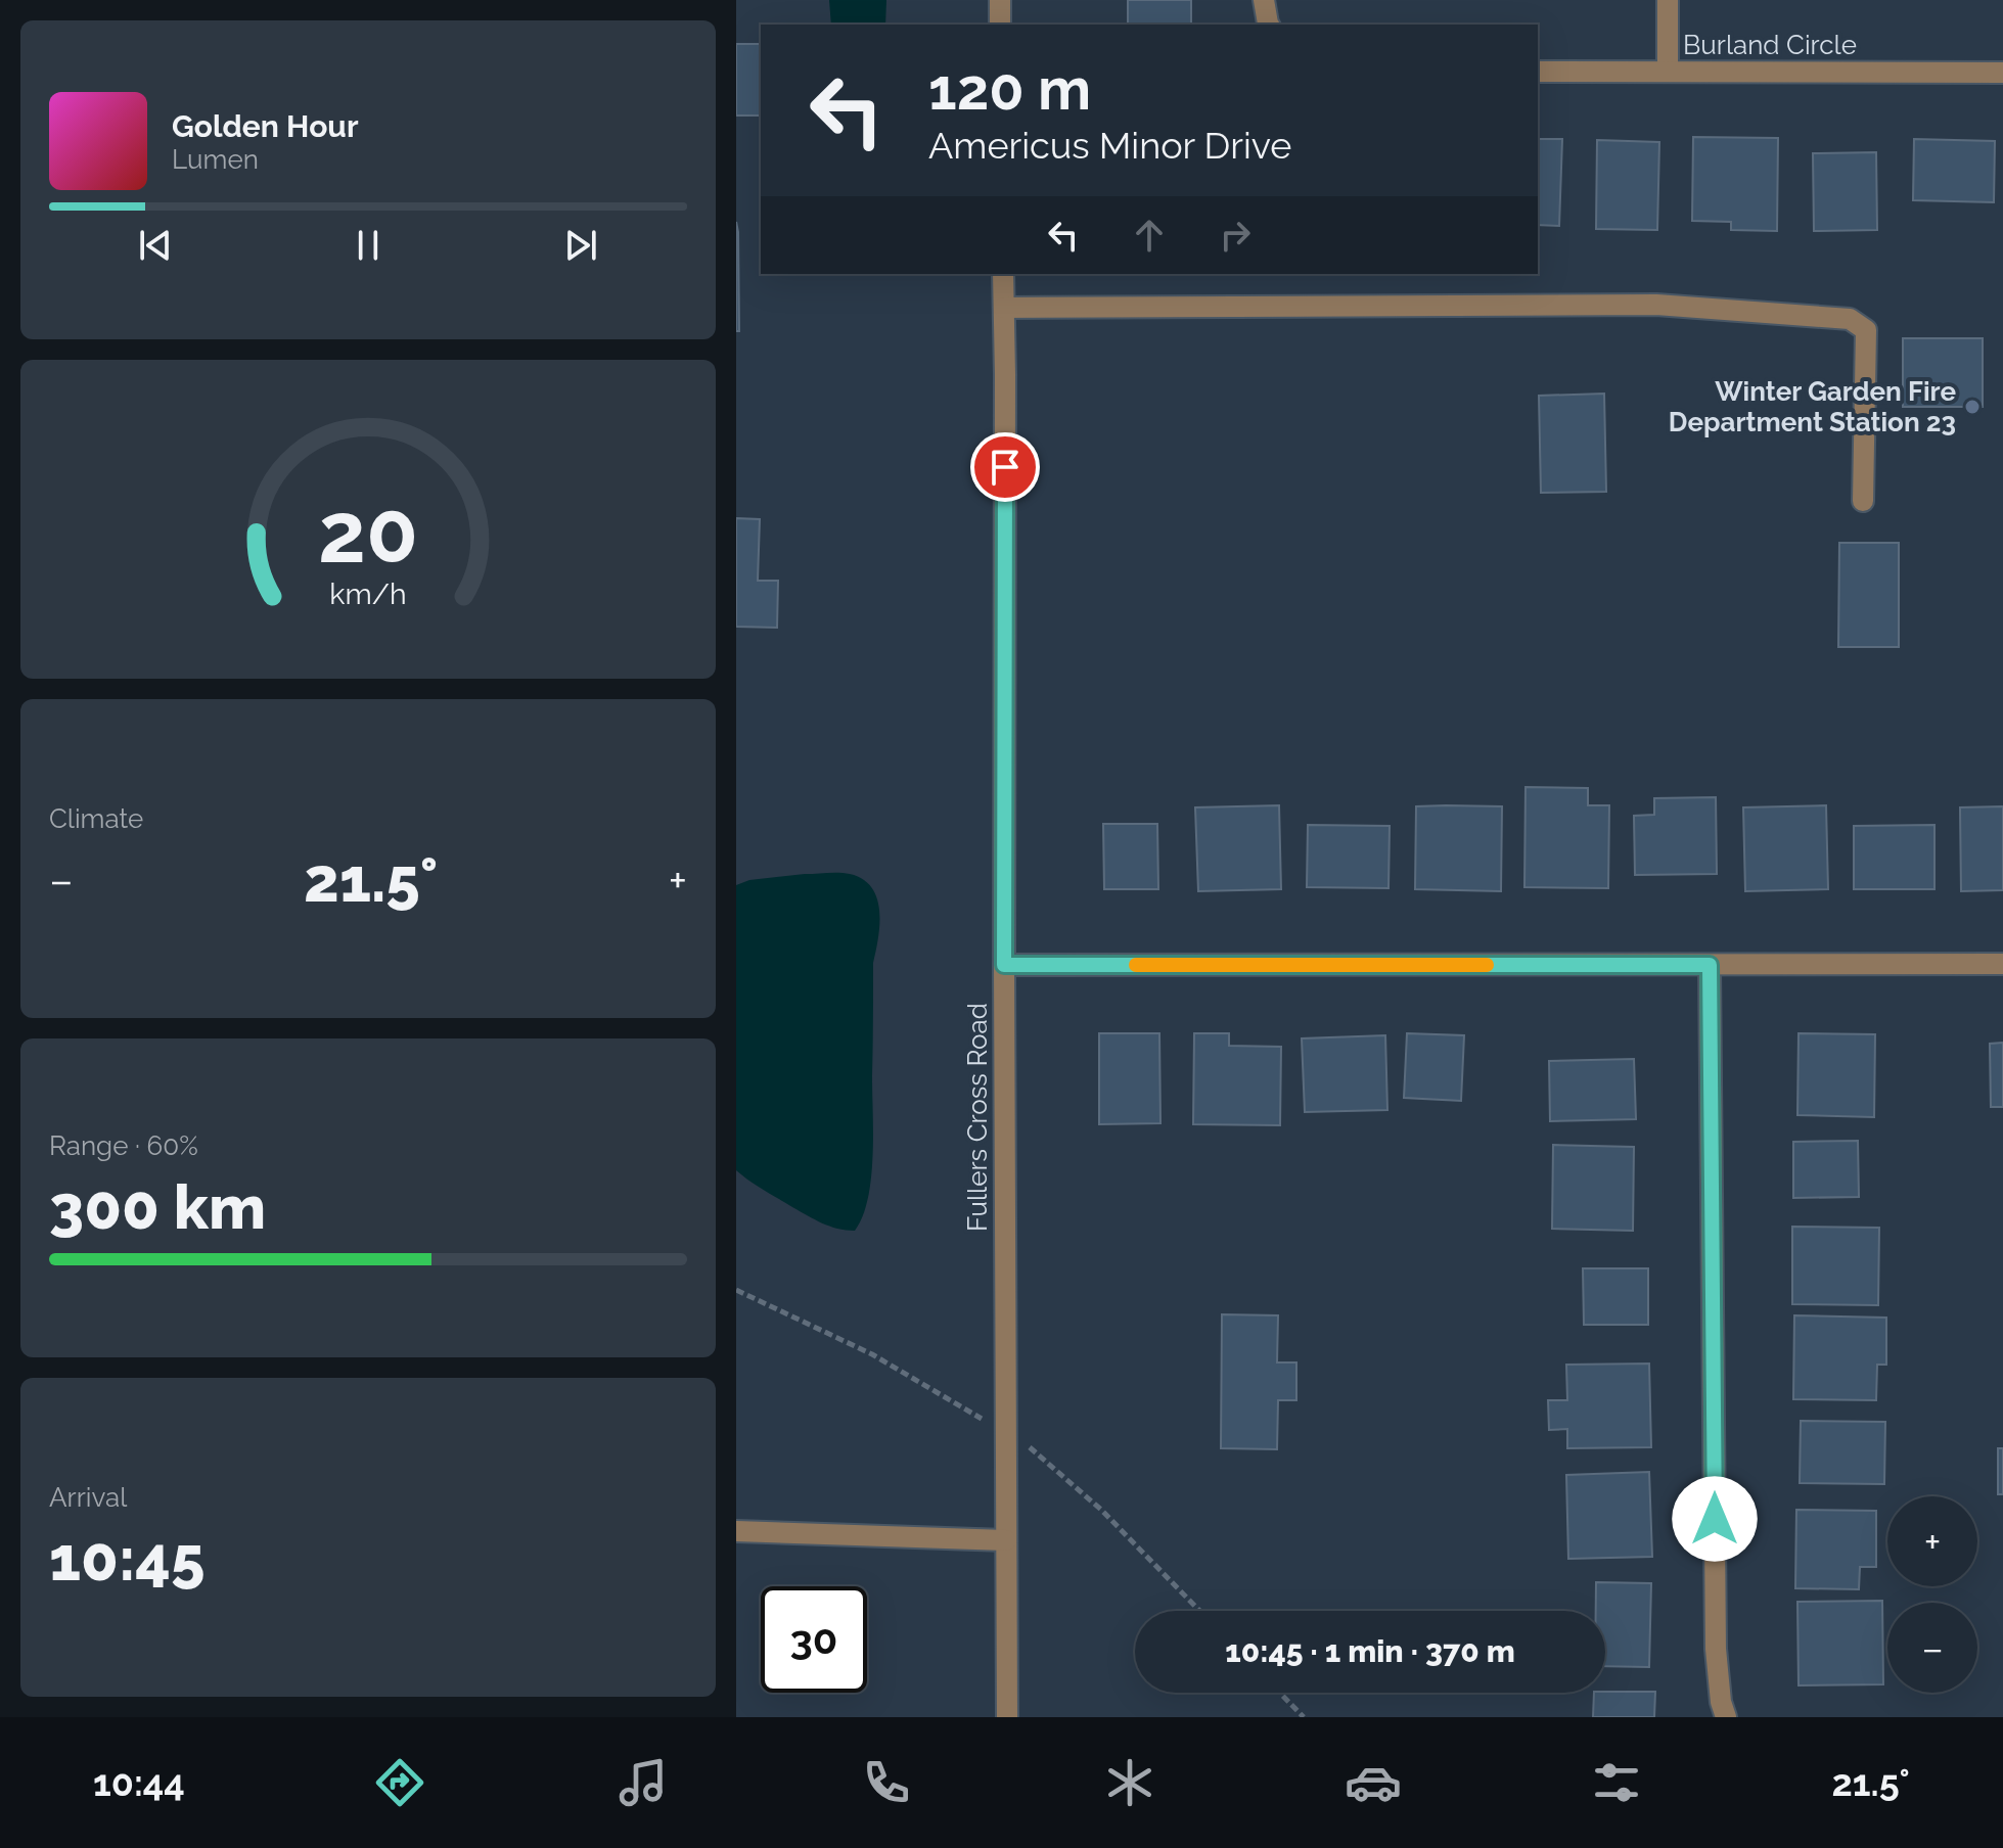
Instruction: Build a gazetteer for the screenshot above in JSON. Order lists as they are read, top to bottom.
{
  "streets": {
    "street": ["Burland Circle", "Fullers Cross Road"]
  },
  "places": ["Winter Garden Fire Department Station 23"],
  "page": {
    "turn": ["120 m", "Americus Minor Drive"],
    "song": ["Golden Hour", "Lumen"],
    "tile": [
      "Climate",
      ["Range · 60%", "300 km"],
      ["Arrival", "10:45"]
    ],
    "heat": ["−", "21.5°", "+"],
    "map_buttons": ["+", "−"],
    "limit": "30",
    "trip": "10:45 · 1 min · 370 m",
    "tabs": ["10:44", "21.5°"],
    "gauge": ["20", "km/h"]
  }
}
